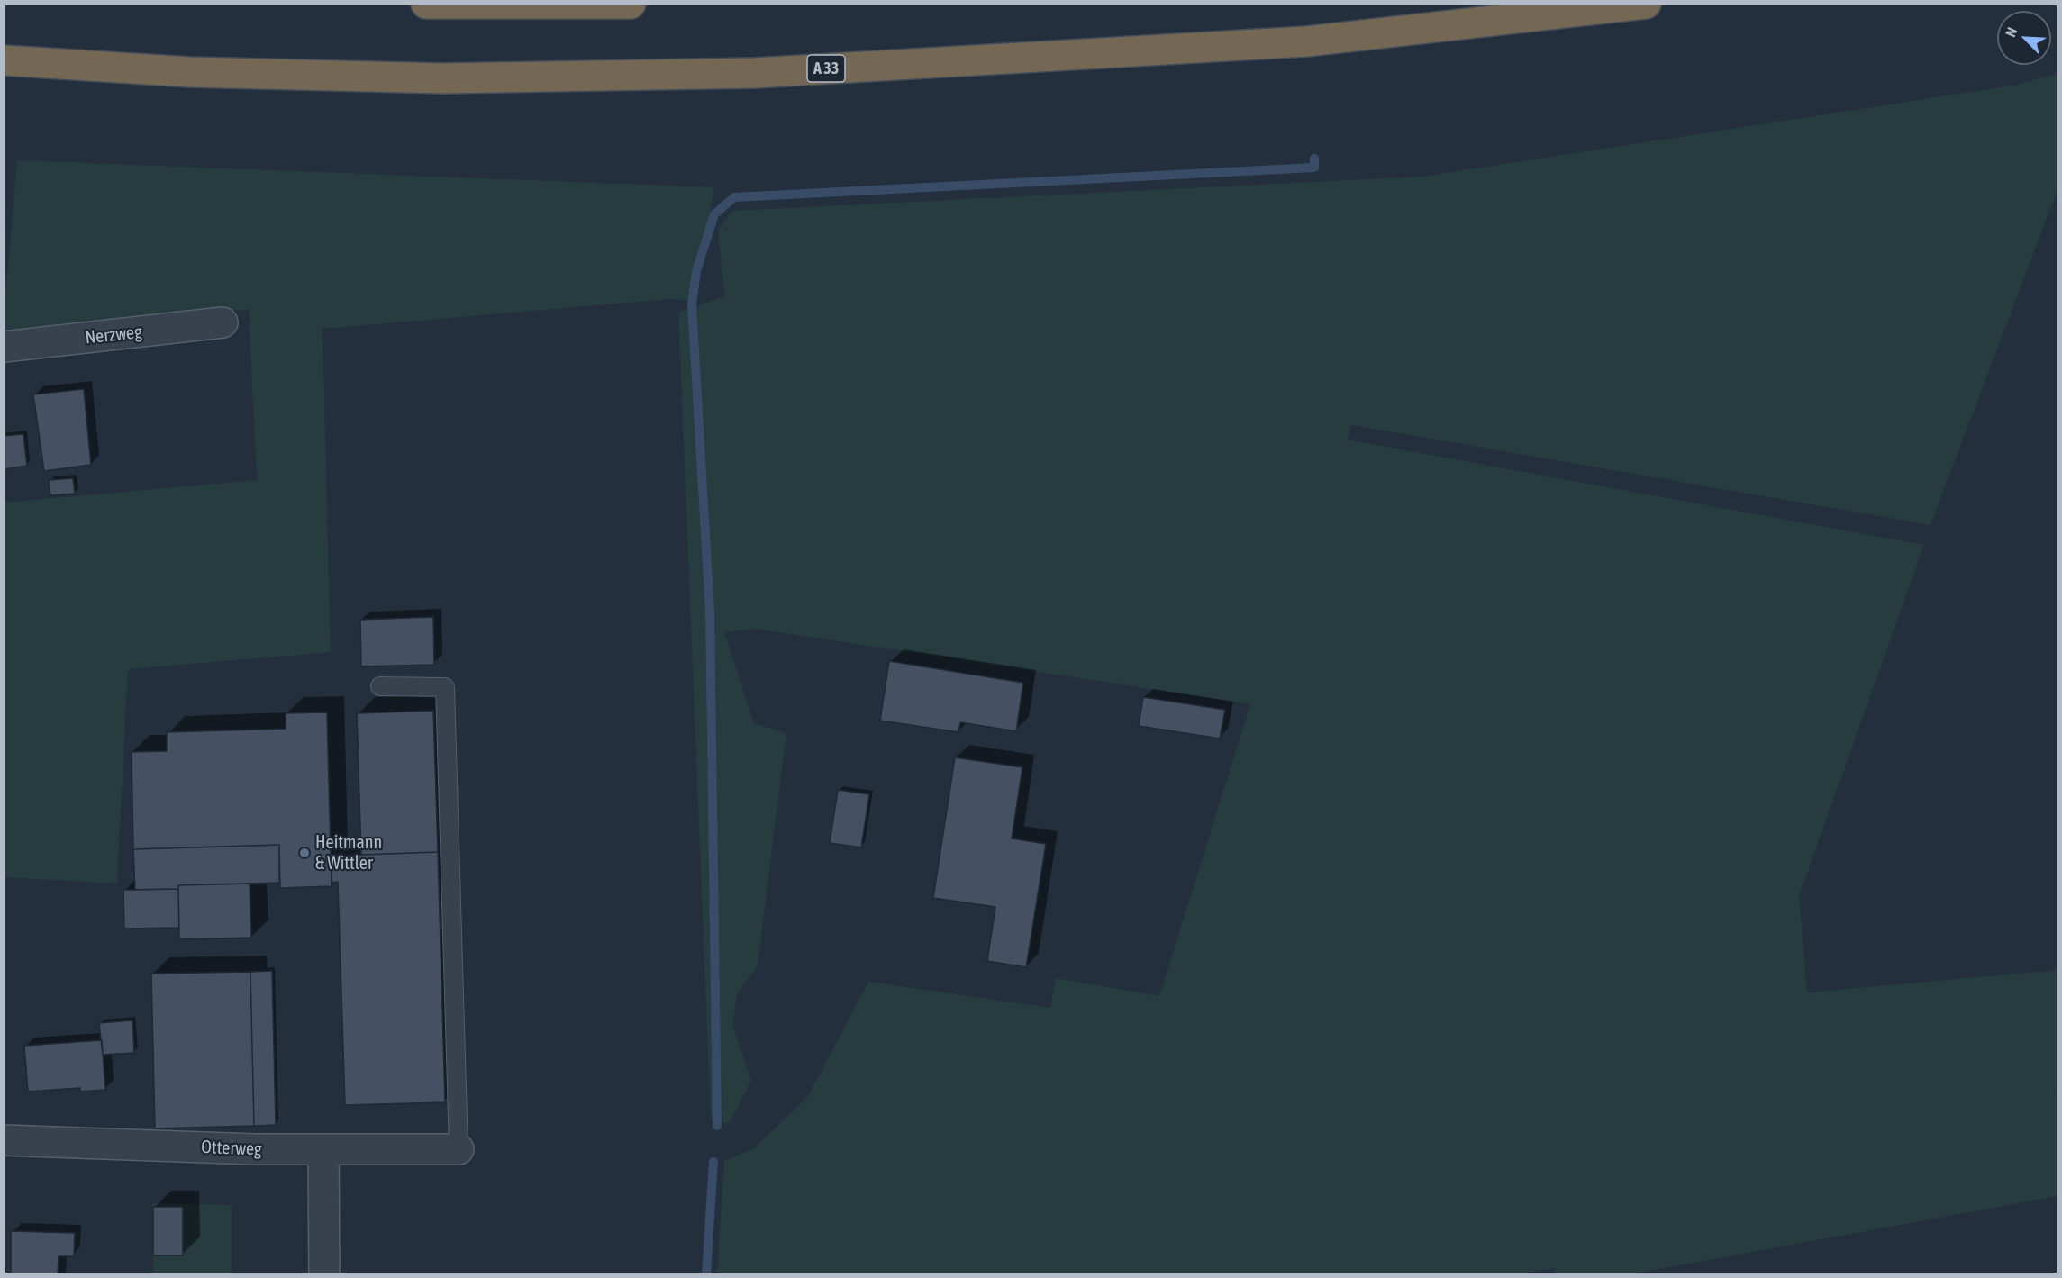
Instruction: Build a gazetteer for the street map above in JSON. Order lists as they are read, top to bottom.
{
  "streets": {
    "highway": ["A 33"],
    "street": ["Nerzweg", "Otterweg"]
  },
  "places": ["Heitmann & Wittler"],
  "north": "top left"
}
